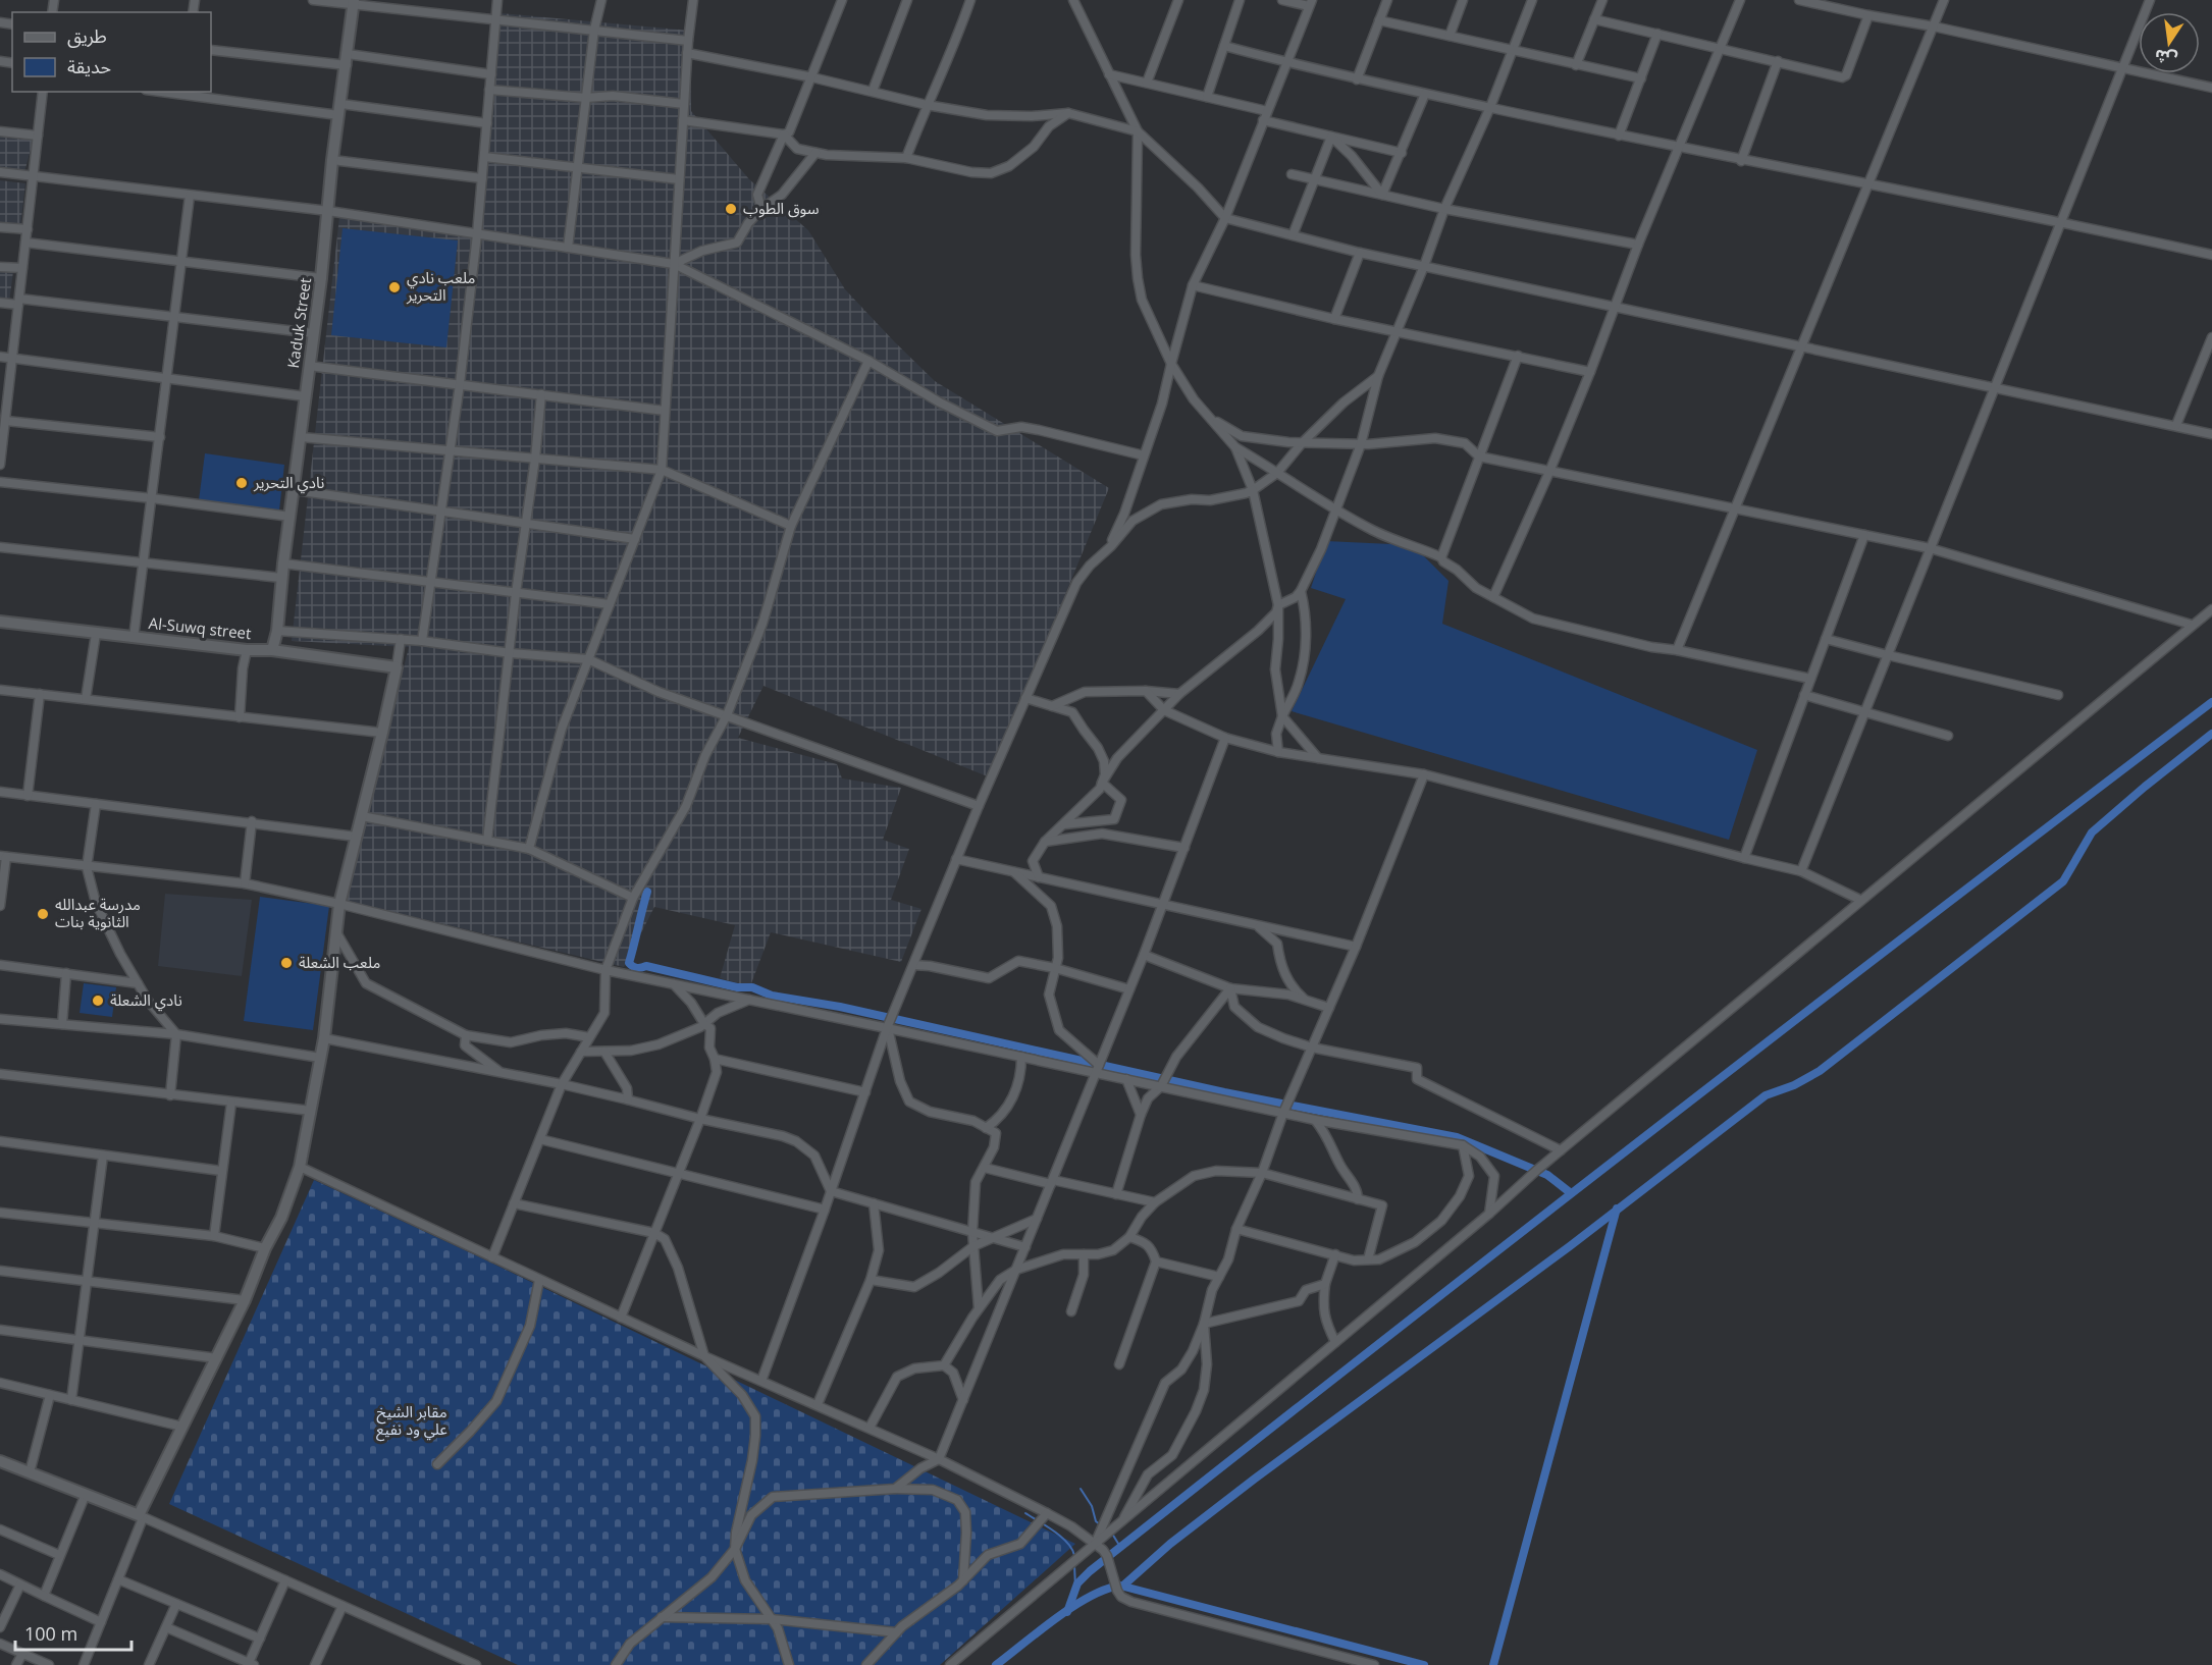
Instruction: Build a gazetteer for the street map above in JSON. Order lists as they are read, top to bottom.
{
  "streets": {
    "street": ["Kaduk Street", "Al-Suwq street"]
  },
  "crossings": [
    ["Kaduk Street", "Al-Suwq street"]
  ],
  "parks": ["مقابر الشيخ علي ود نفيع"],
  "places": [
    "سوق الطوب",
    "ملعب نادي التحرير",
    "نادي التحرير",
    "مدرسة عبدالله الثانوية بنات",
    "ملعب الشعلة",
    "نادي الشعلة"
  ],
  "legend": ["طريق", "حديقة"],
  "scale_bar": "100 m",
  "north": "bottom"
}
